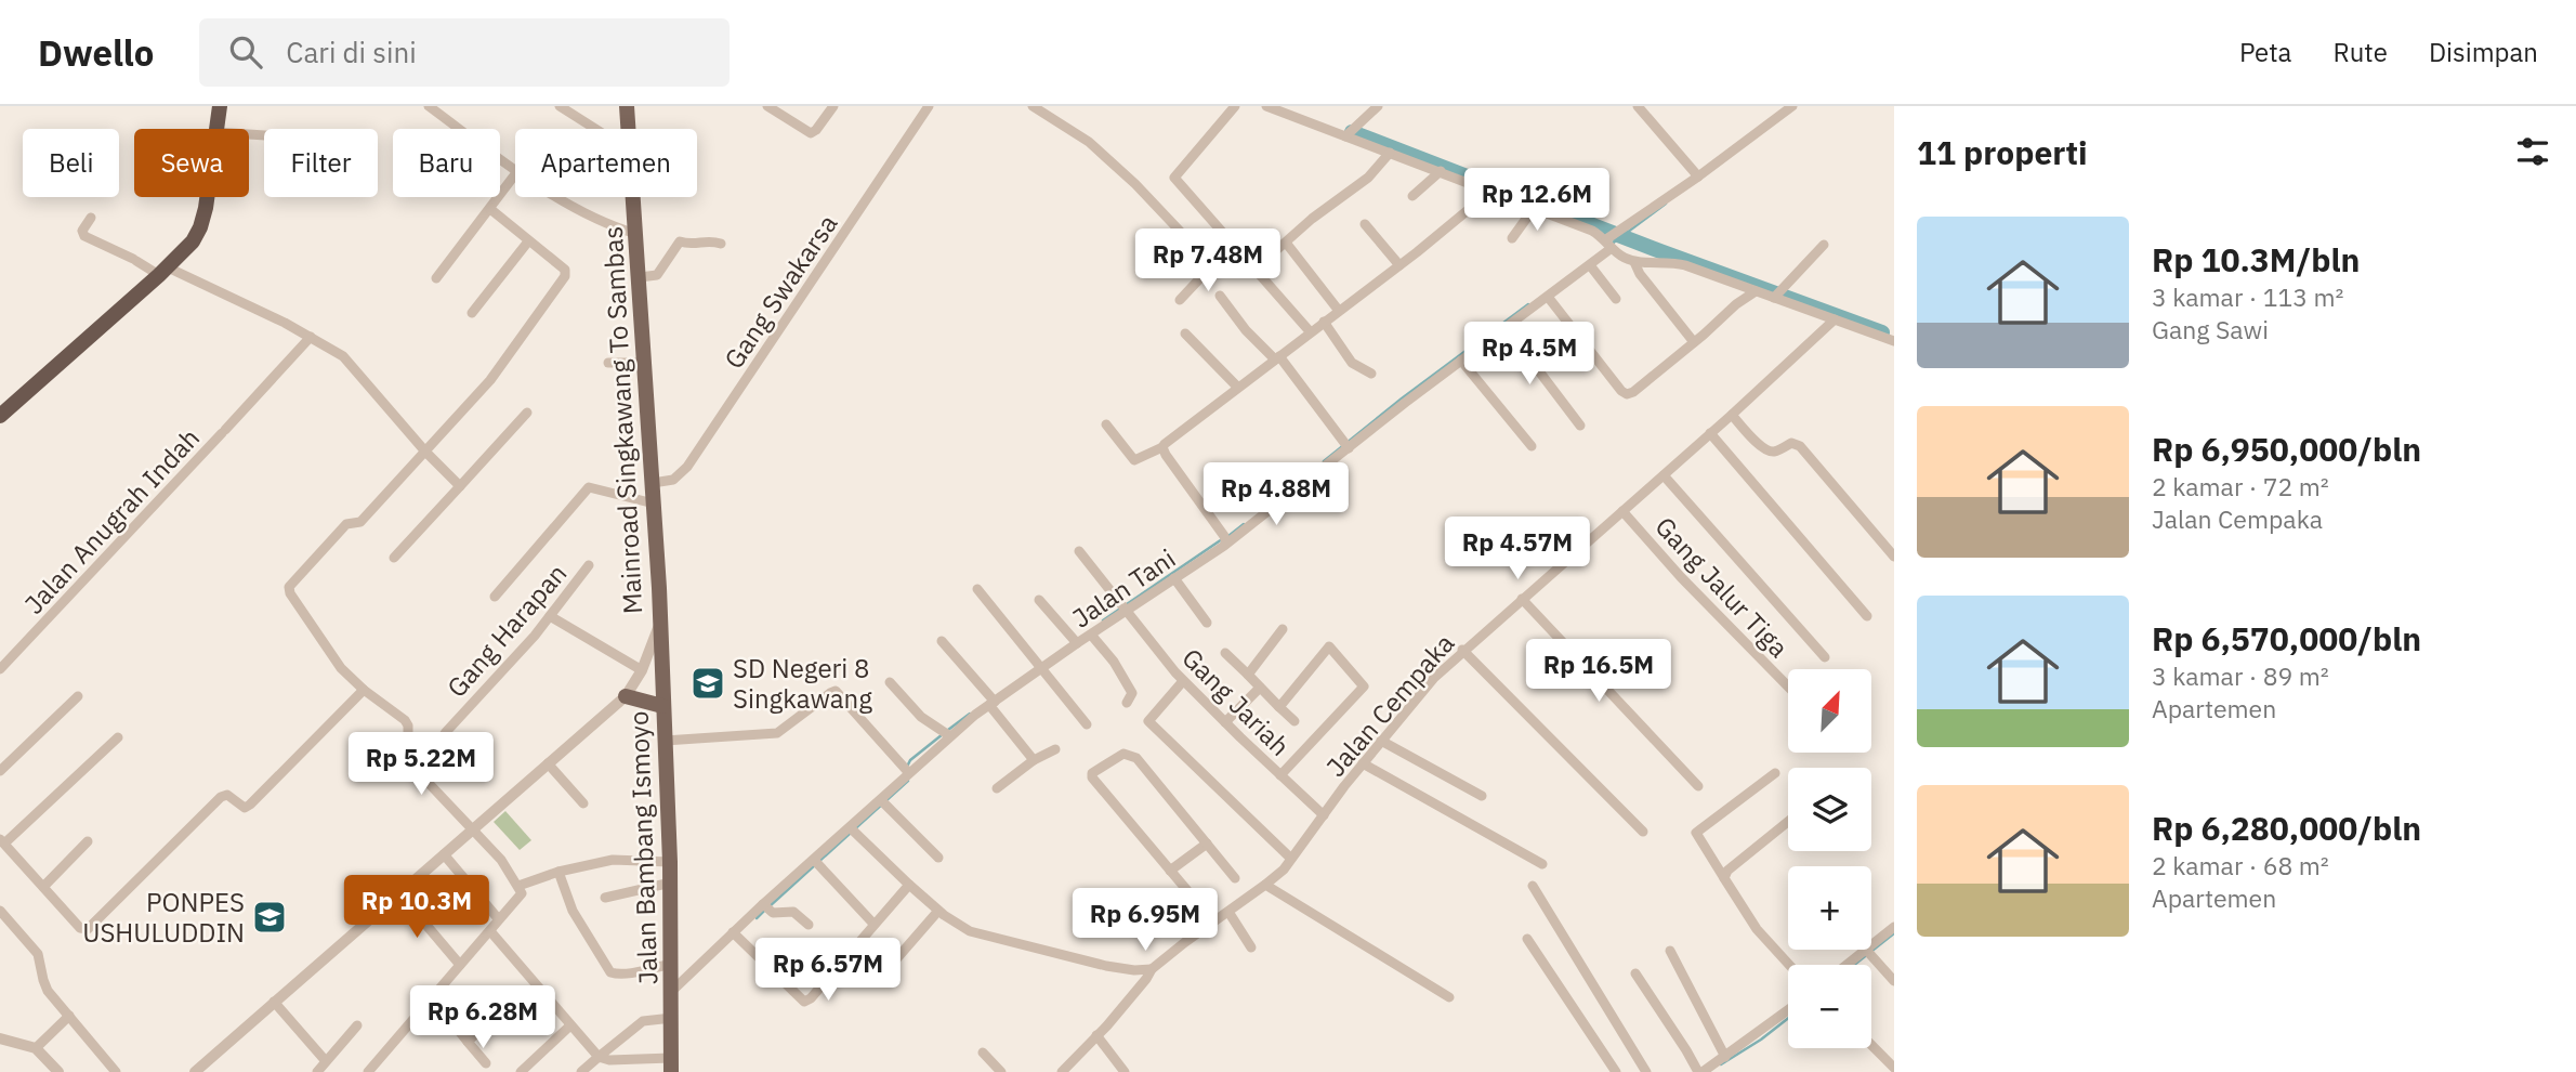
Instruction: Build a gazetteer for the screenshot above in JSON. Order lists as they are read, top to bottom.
{
  "streets": {
    "main road": ["Mainroad Singkawang To Sambas", "Jalan Bambang Ismoyo"],
    "street": [
      "Gang Swakarsa",
      "Jalan Anugrah Indah",
      "Gang Jalur Tiga",
      "Jalan Tani",
      "Gang Harapan",
      "Gang Jariah",
      "Jalan Cempaka"
    ]
  },
  "crossings": [
    ["Gang Swakarsa", "Mainroad Singkawang To Sambas"],
    ["Mainroad Singkawang To Sambas", "Jalan Bambang Ismoyo"],
    ["Gang Jalur Tiga", "Jalan Cempaka"],
    ["Jalan Tani", "Gang Jariah"],
    ["Jalan Tani", "Jalan Bambang Ismoyo"],
    ["Gang Jariah", "Jalan Cempaka"]
  ],
  "places": {
    "school or university": ["SD Negeri 8 Singkawang", "PONPES USHULUDDIN"]
  },
  "north": "top right",
  "page": {
    "header": "Dwello",
    "search": "Cari di sini",
    "nav": ["Peta", "Rute", "Disimpan"],
    "heading": "11 properti",
    "chip": [
      "Beli",
      "Sewa",
      "Filter",
      "Baru",
      "Apartemen"
    ],
    "price": [
      "Rp 12.6M",
      "Rp 7.48M",
      "Rp 4.5M",
      "Rp 4.88M",
      "Rp 4.57M",
      "Rp 16.5M",
      "Rp 5.22M",
      "Rp 10.3M",
      "Rp 6.95M",
      "Rp 6.57M",
      "Rp 6.28M"
    ],
    "list": [
      {
        "name": "Rp 10.3M/bln",
        "note": "3 kamar · 113 m² · Gang Sawi"
      },
      {
        "name": "Rp 6,950,000/bln",
        "note": "2 kamar · 72 m² · Jalan Cempaka"
      },
      {
        "name": "Rp 6,570,000/bln",
        "note": "3 kamar · 89 m² · Apartemen"
      },
      {
        "name": "Rp 6,280,000/bln",
        "note": "2 kamar · 68 m² · Apartemen"
      }
    ],
    "map_buttons": ["+", "−"]
  }
}
